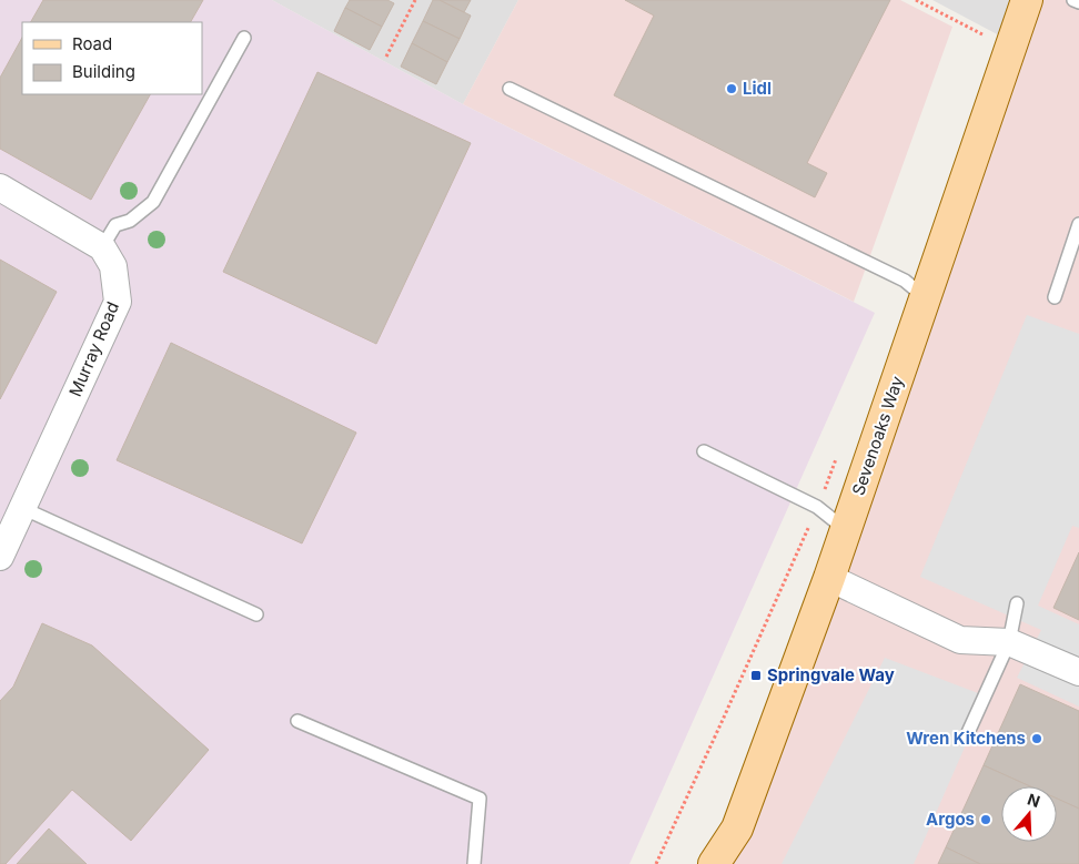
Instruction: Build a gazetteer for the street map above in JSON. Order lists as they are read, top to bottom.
{
  "streets": {
    "main road": ["Sevenoaks Way"],
    "street": ["Murray Road"]
  },
  "places": {
    "other": ["Lidl", "Wren Kitchens", "Argos"],
    "transit": ["Springvale Way"]
  },
  "legend": ["Road", "Building"],
  "north": "top"
}
